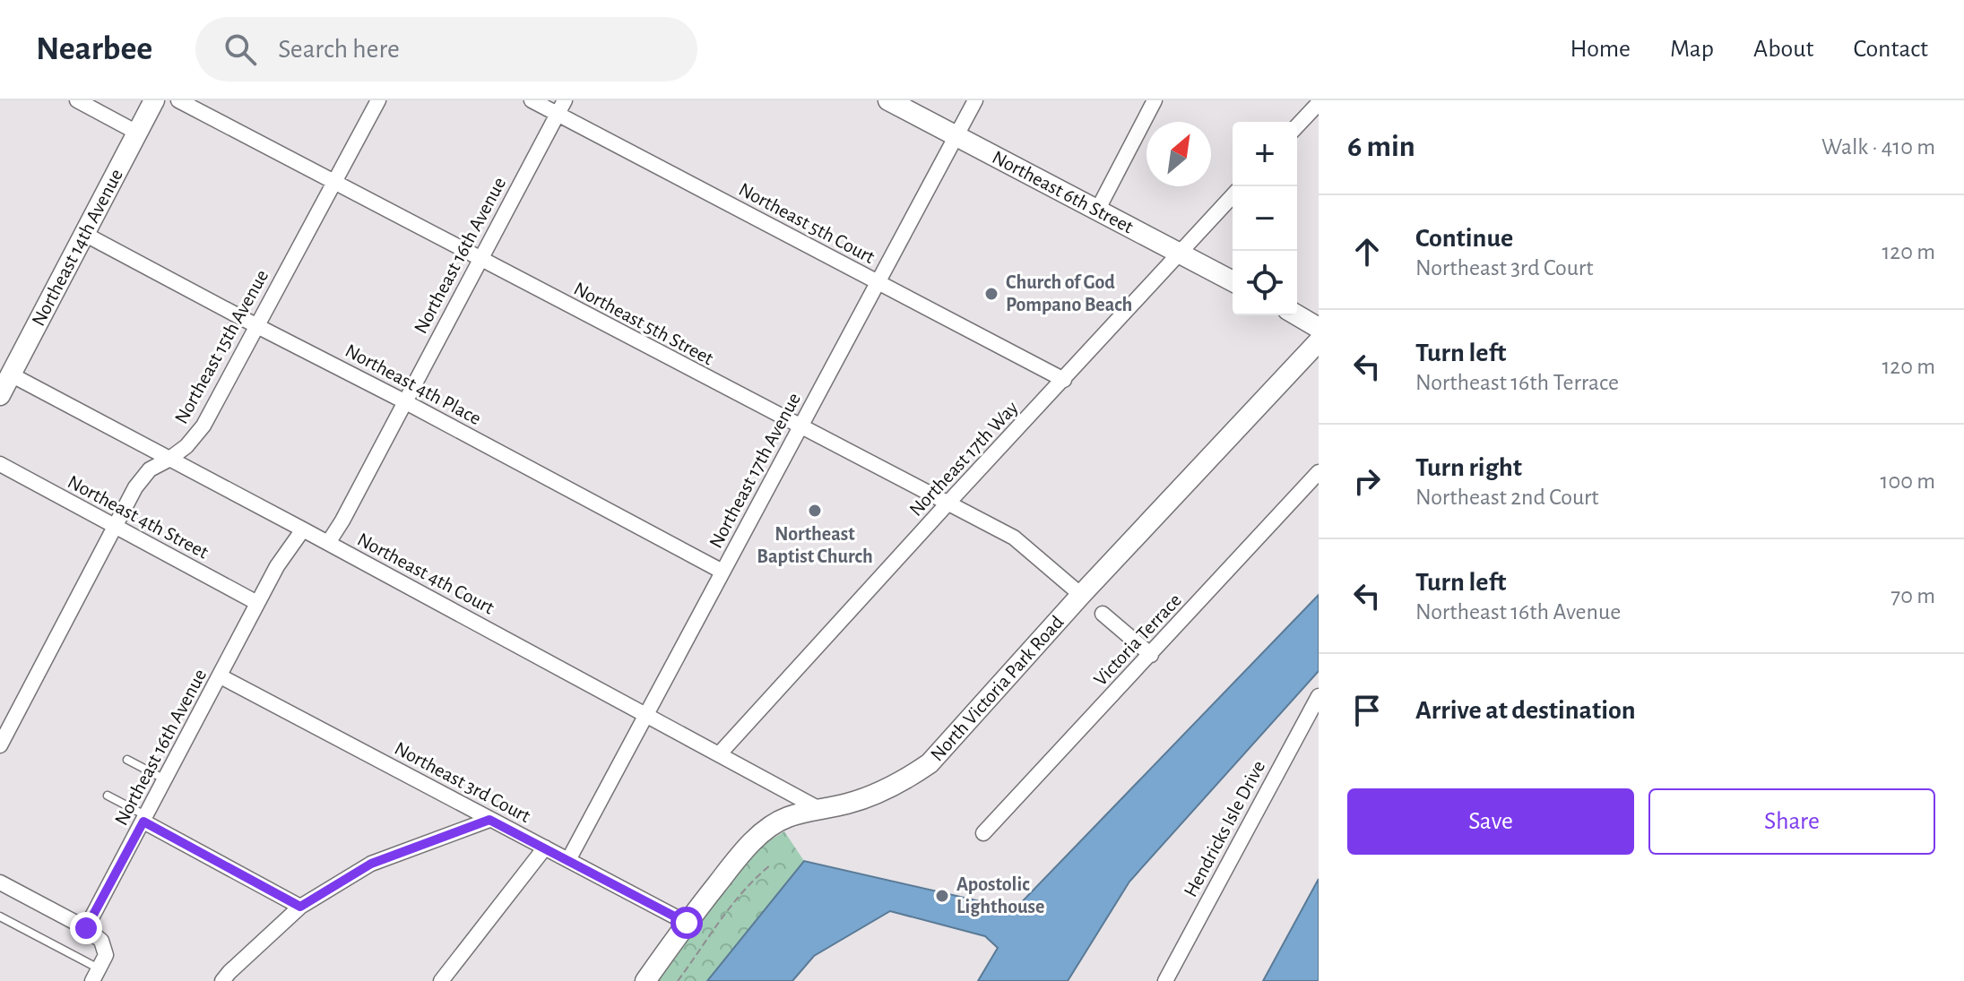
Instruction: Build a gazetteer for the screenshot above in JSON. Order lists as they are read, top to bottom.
{
  "streets": {
    "street": [
      "Northeast 6th Street",
      "Northeast 5th Court",
      "Northeast 14th Avenue",
      "Northeast 16th Avenue",
      "Northeast 5th Street",
      "Northeast 15th Avenue",
      "Northeast 4th Place",
      "Northeast 17th Way",
      "Northeast 17th Avenue",
      "Northeast 4th Street",
      "Northeast 4th Court",
      "Victoria Terrace",
      "North Victoria Park Road",
      "Northeast 3rd Court",
      "Hendricks Isle Drive"
    ]
  },
  "crossings": [
    ["Northeast 6th Street", "Northeast 17th Way"],
    ["Northeast 6th Street", "Northeast 17th Avenue"],
    ["Northeast 5th Court", "Northeast 16th Avenue"],
    ["Northeast 5th Court", "Northeast 17th Way"],
    ["Northeast 5th Court", "Northeast 17th Avenue"],
    ["Northeast 14th Avenue", "Northeast 4th Place"],
    ["Northeast 14th Avenue", "Northeast 4th Court"],
    ["Northeast 16th Avenue", "Northeast 5th Street"],
    ["Northeast 16th Avenue", "Northeast 4th Place"],
    ["Northeast 16th Avenue", "Northeast 4th Street"],
    ["Northeast 16th Avenue", "Northeast 4th Court"],
    ["Northeast 16th Avenue", "Northeast 3rd Court"],
    ["Northeast 5th Street", "Northeast 15th Avenue"],
    ["Northeast 5th Street", "Northeast 17th Way"],
    ["Northeast 5th Street", "Northeast 17th Avenue"],
    ["Northeast 5th Street", "North Victoria Park Road"],
    ["Northeast 15th Avenue", "Northeast 4th Place"],
    ["Northeast 15th Avenue", "Northeast 4th Street"],
    ["Northeast 15th Avenue", "Northeast 4th Court"],
    ["Northeast 4th Place", "Northeast 17th Avenue"],
    ["Northeast 17th Way", "Northeast 4th Court"],
    ["Northeast 17th Avenue", "Northeast 4th Court"],
    ["Northeast 17th Avenue", "Northeast 3rd Court"],
    ["Northeast 4th Court", "North Victoria Park Road"],
    ["North Victoria Park Road", "Northeast 3rd Court"]
  ],
  "places": ["Church of God Pompano Beach", "Northeast Baptist Church", "Apostolic Lighthouse"],
  "north": "top right",
  "page": {
    "header": "Nearbee",
    "search": "Search here",
    "nav": [
      "Home",
      "Map",
      "About",
      "Contact"
    ],
    "heading": ["6 min", "Walk · 410 m"],
    "map_buttons": ["+", "−"],
    "list": [
      ["Continue", "Northeast 3rd Court", "120 m"],
      ["Turn left", "Northeast 16th Terrace", "120 m"],
      ["Turn right", "Northeast 2nd Court", "100 m"],
      ["Turn left", "Northeast 16th Avenue", "70 m"],
      "Arrive at destination"
    ],
    "buttons": ["Save", "Share"]
  }
}
